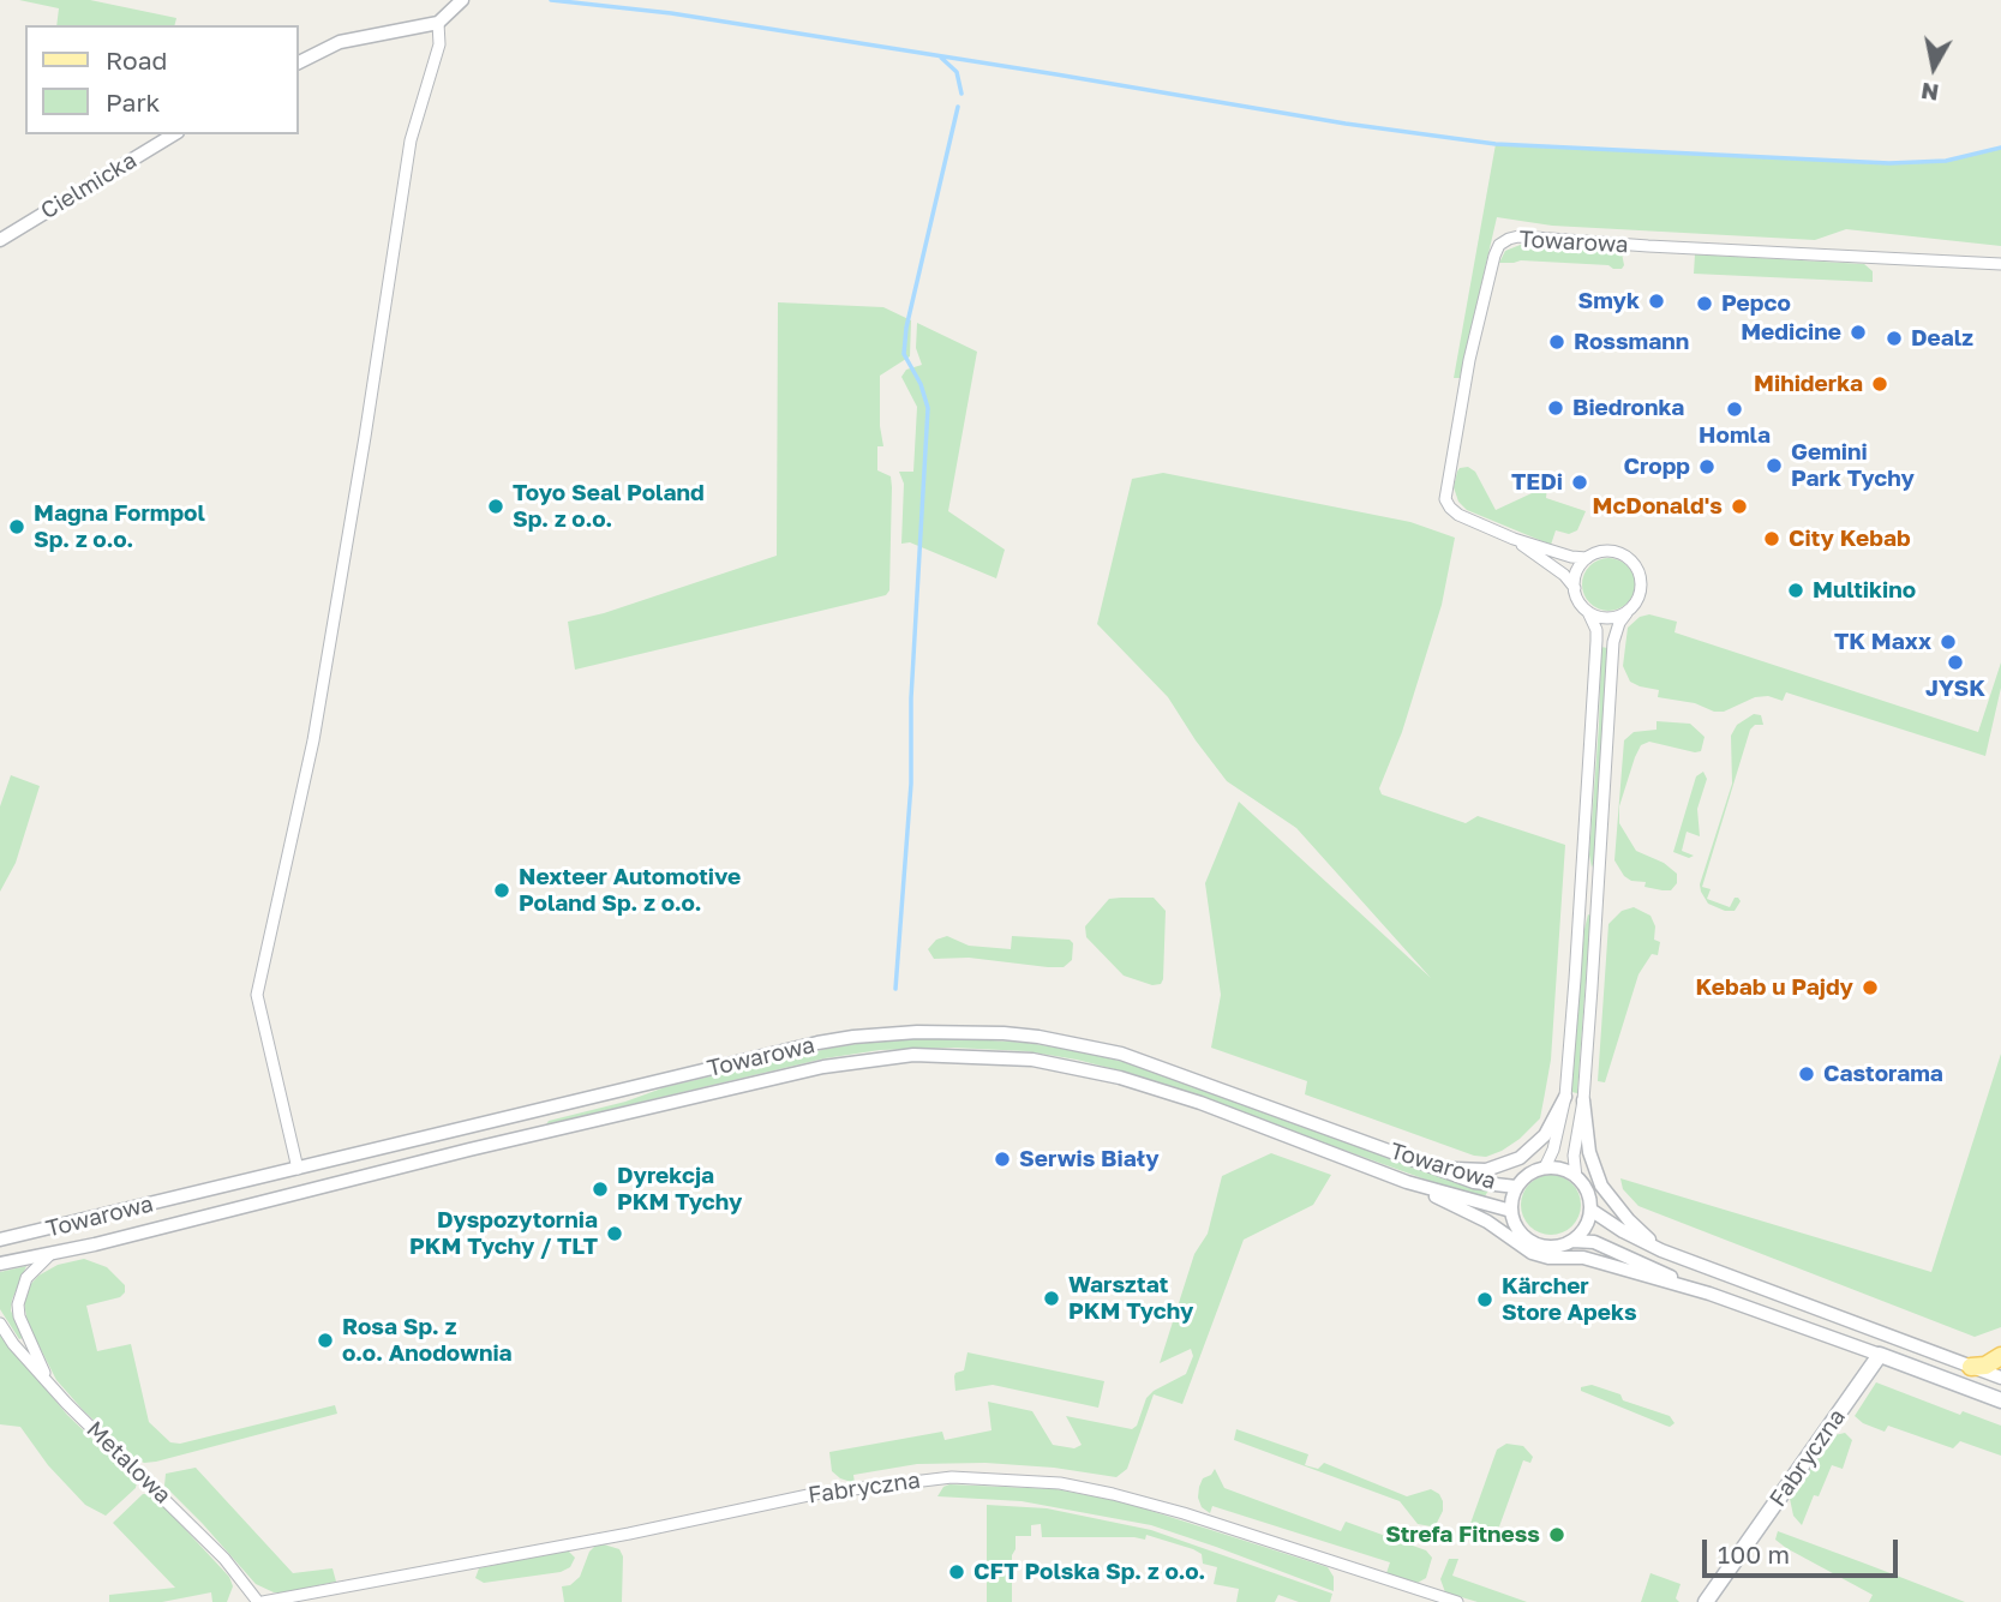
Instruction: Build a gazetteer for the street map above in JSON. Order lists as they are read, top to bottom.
{
  "streets": {
    "main road": ["Fabryczna"],
    "street": ["Cielmicka", "Towarowa", "Metalowa"]
  },
  "crossings": [
    ["Fabryczna", "Metalowa"]
  ],
  "places": [
    "Smyk",
    "Pepco",
    "Medicine",
    "Dealz",
    "Rossmann",
    "Mihiderka",
    "Biedronka",
    "Homla",
    "Gemini Park Tychy",
    "Cropp",
    "TEDi",
    "Toyo Seal Poland Sp. z o.o.",
    "McDonald's",
    "Magna Formpol Sp. z o.o.",
    "City Kebab",
    "Multikino",
    "TK Maxx",
    "JYSK",
    "Nexteer Automotive Poland Sp. z o.o.",
    "Kebab u Pajdy",
    "Castorama",
    "Serwis Biały",
    "Dyrekcja PKM Tychy",
    "Dyspozytornia PKM Tychy / TLT",
    "Warsztat PKM Tychy",
    "Kärcher Store Apeks",
    "Rosa Sp. z o.o. Anodownia",
    "Strefa Fitness",
    "CFT Polska Sp. z o.o."
  ],
  "legend": ["Road", "Park"],
  "scale_bar": "100 m",
  "north": "bottom"
}
